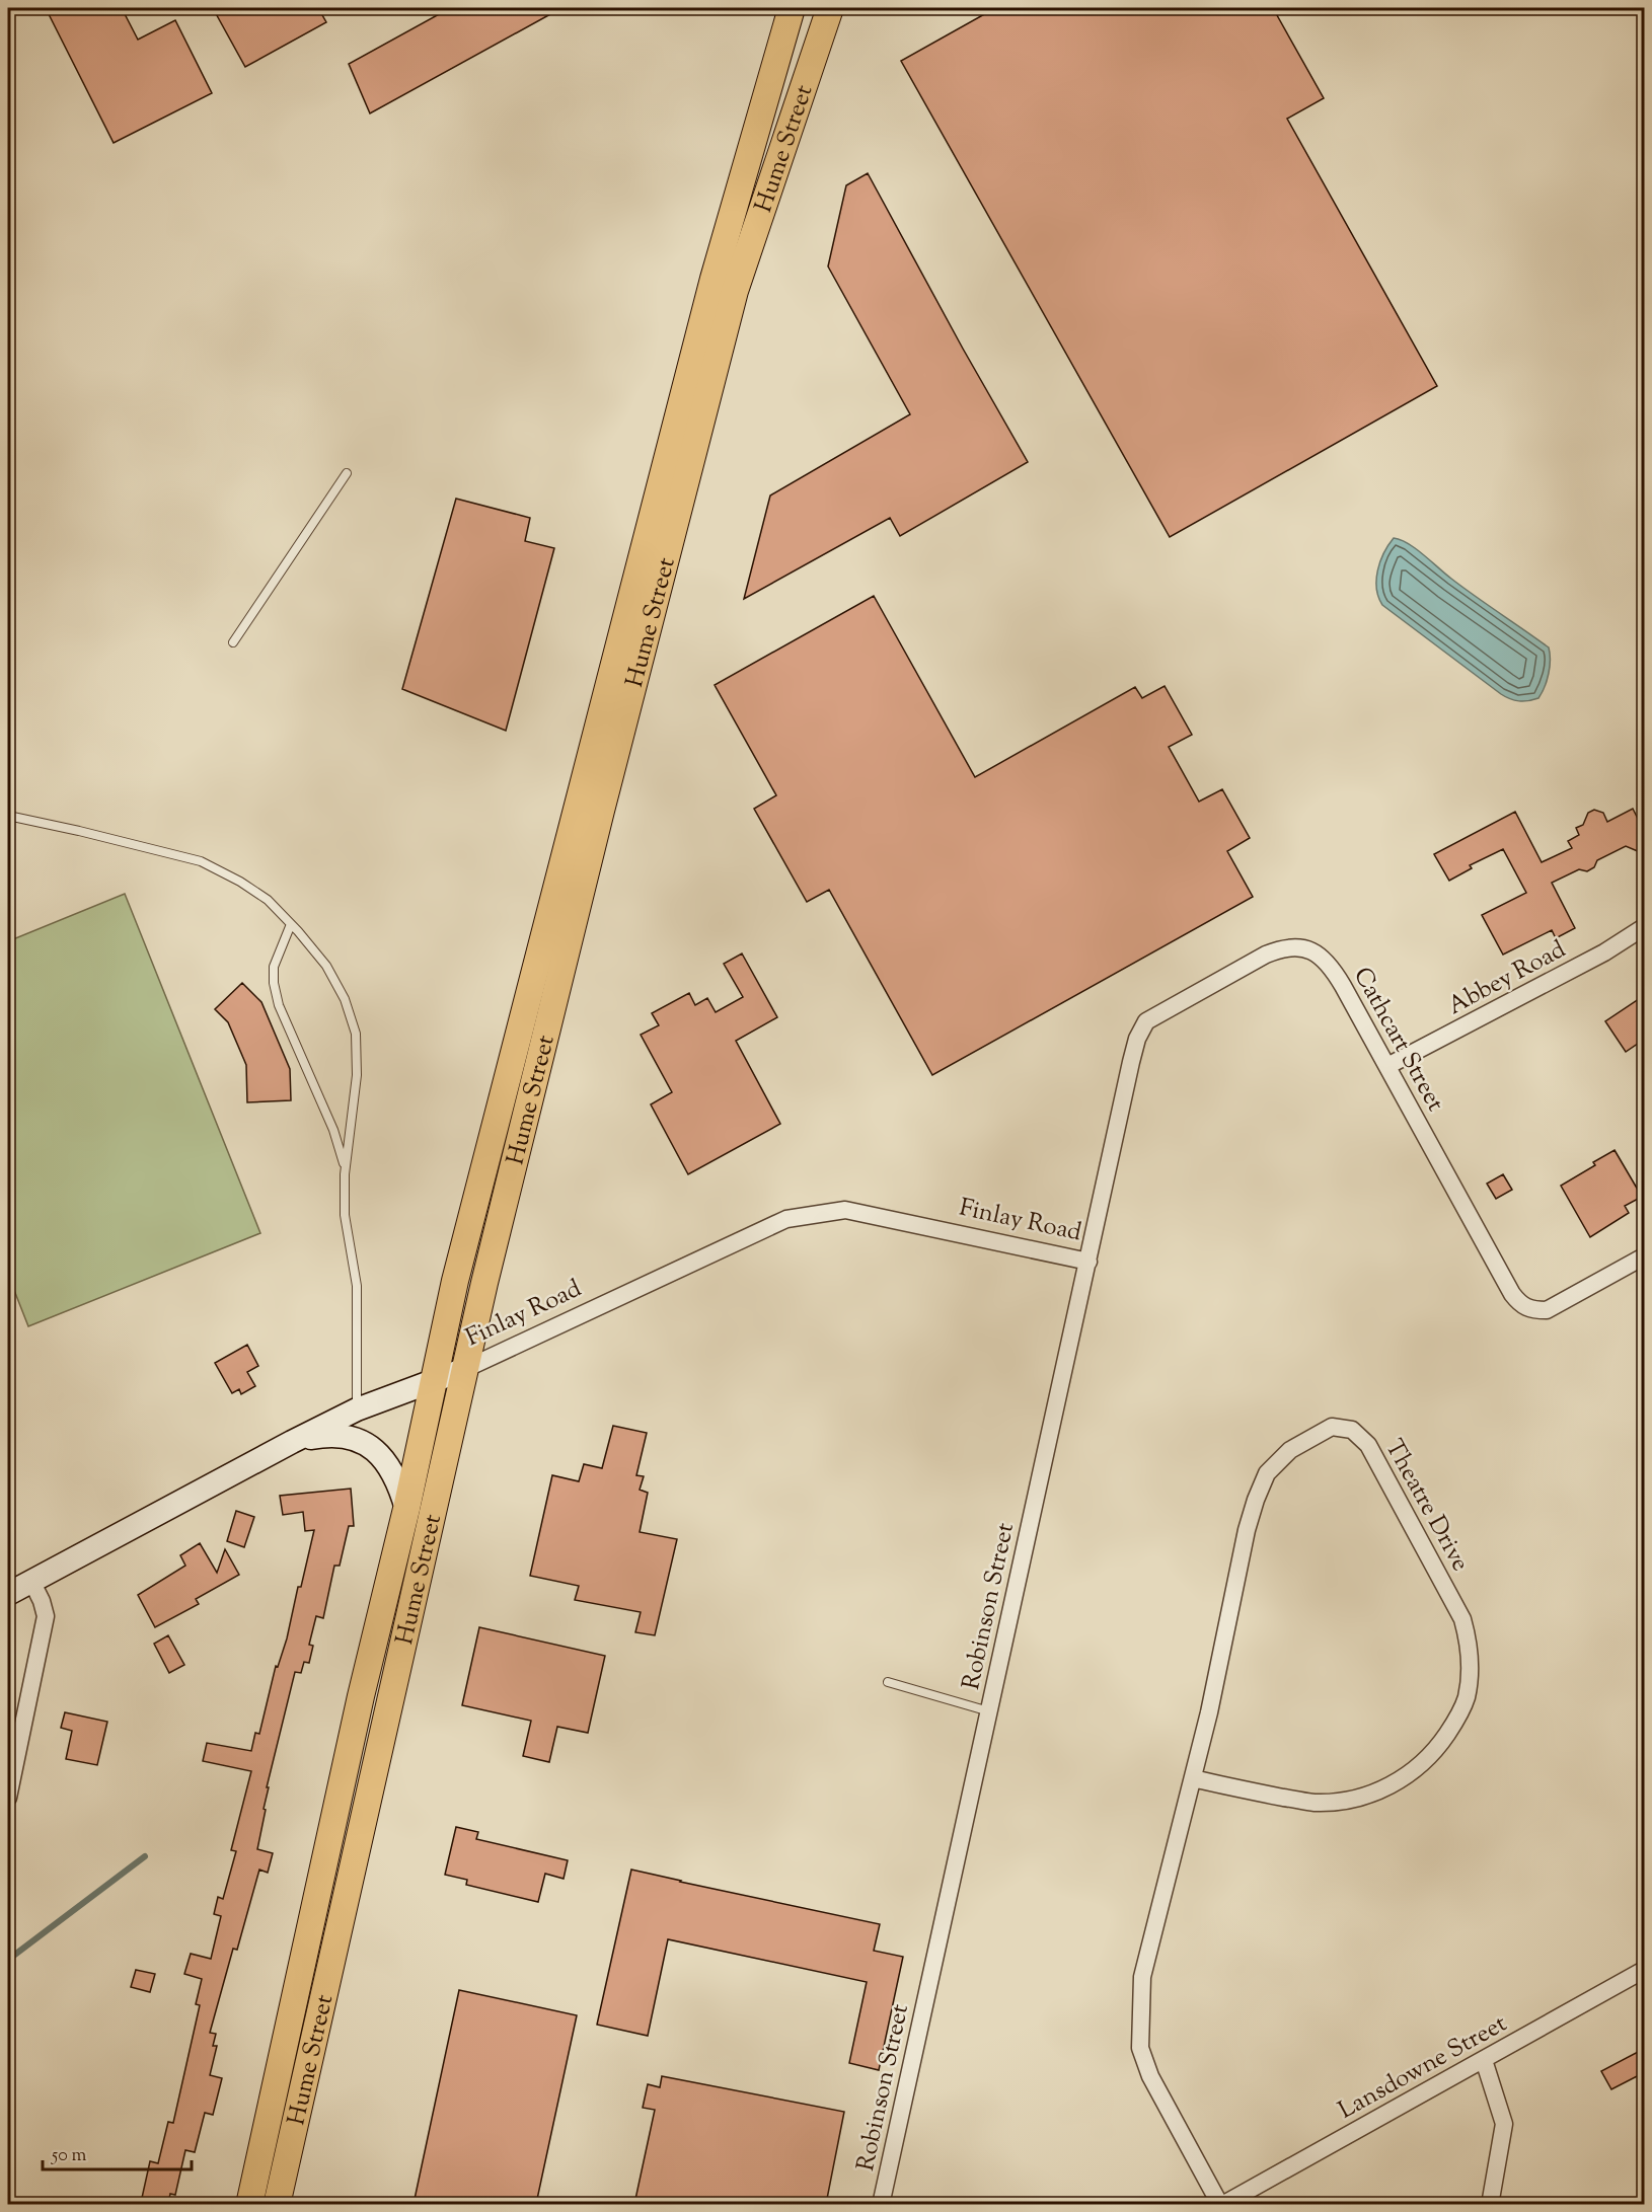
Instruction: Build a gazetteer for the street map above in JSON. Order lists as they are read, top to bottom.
{
  "streets": {
    "main road": ["Hume Street"],
    "street": [
      "Abbey Road",
      "Cathcart Street",
      "Finlay Road",
      "Theatre Drive",
      "Robinson Street",
      "Lansdowne Street"
    ]
  },
  "crossings": [
    ["Hume Street", "Finlay Road"],
    ["Abbey Road", "Cathcart Street"],
    ["Cathcart Street", "Robinson Street"],
    ["Finlay Road", "Robinson Street"],
    ["Theatre Drive", "Lansdowne Street"]
  ],
  "scale_bar": "50 m"
}
